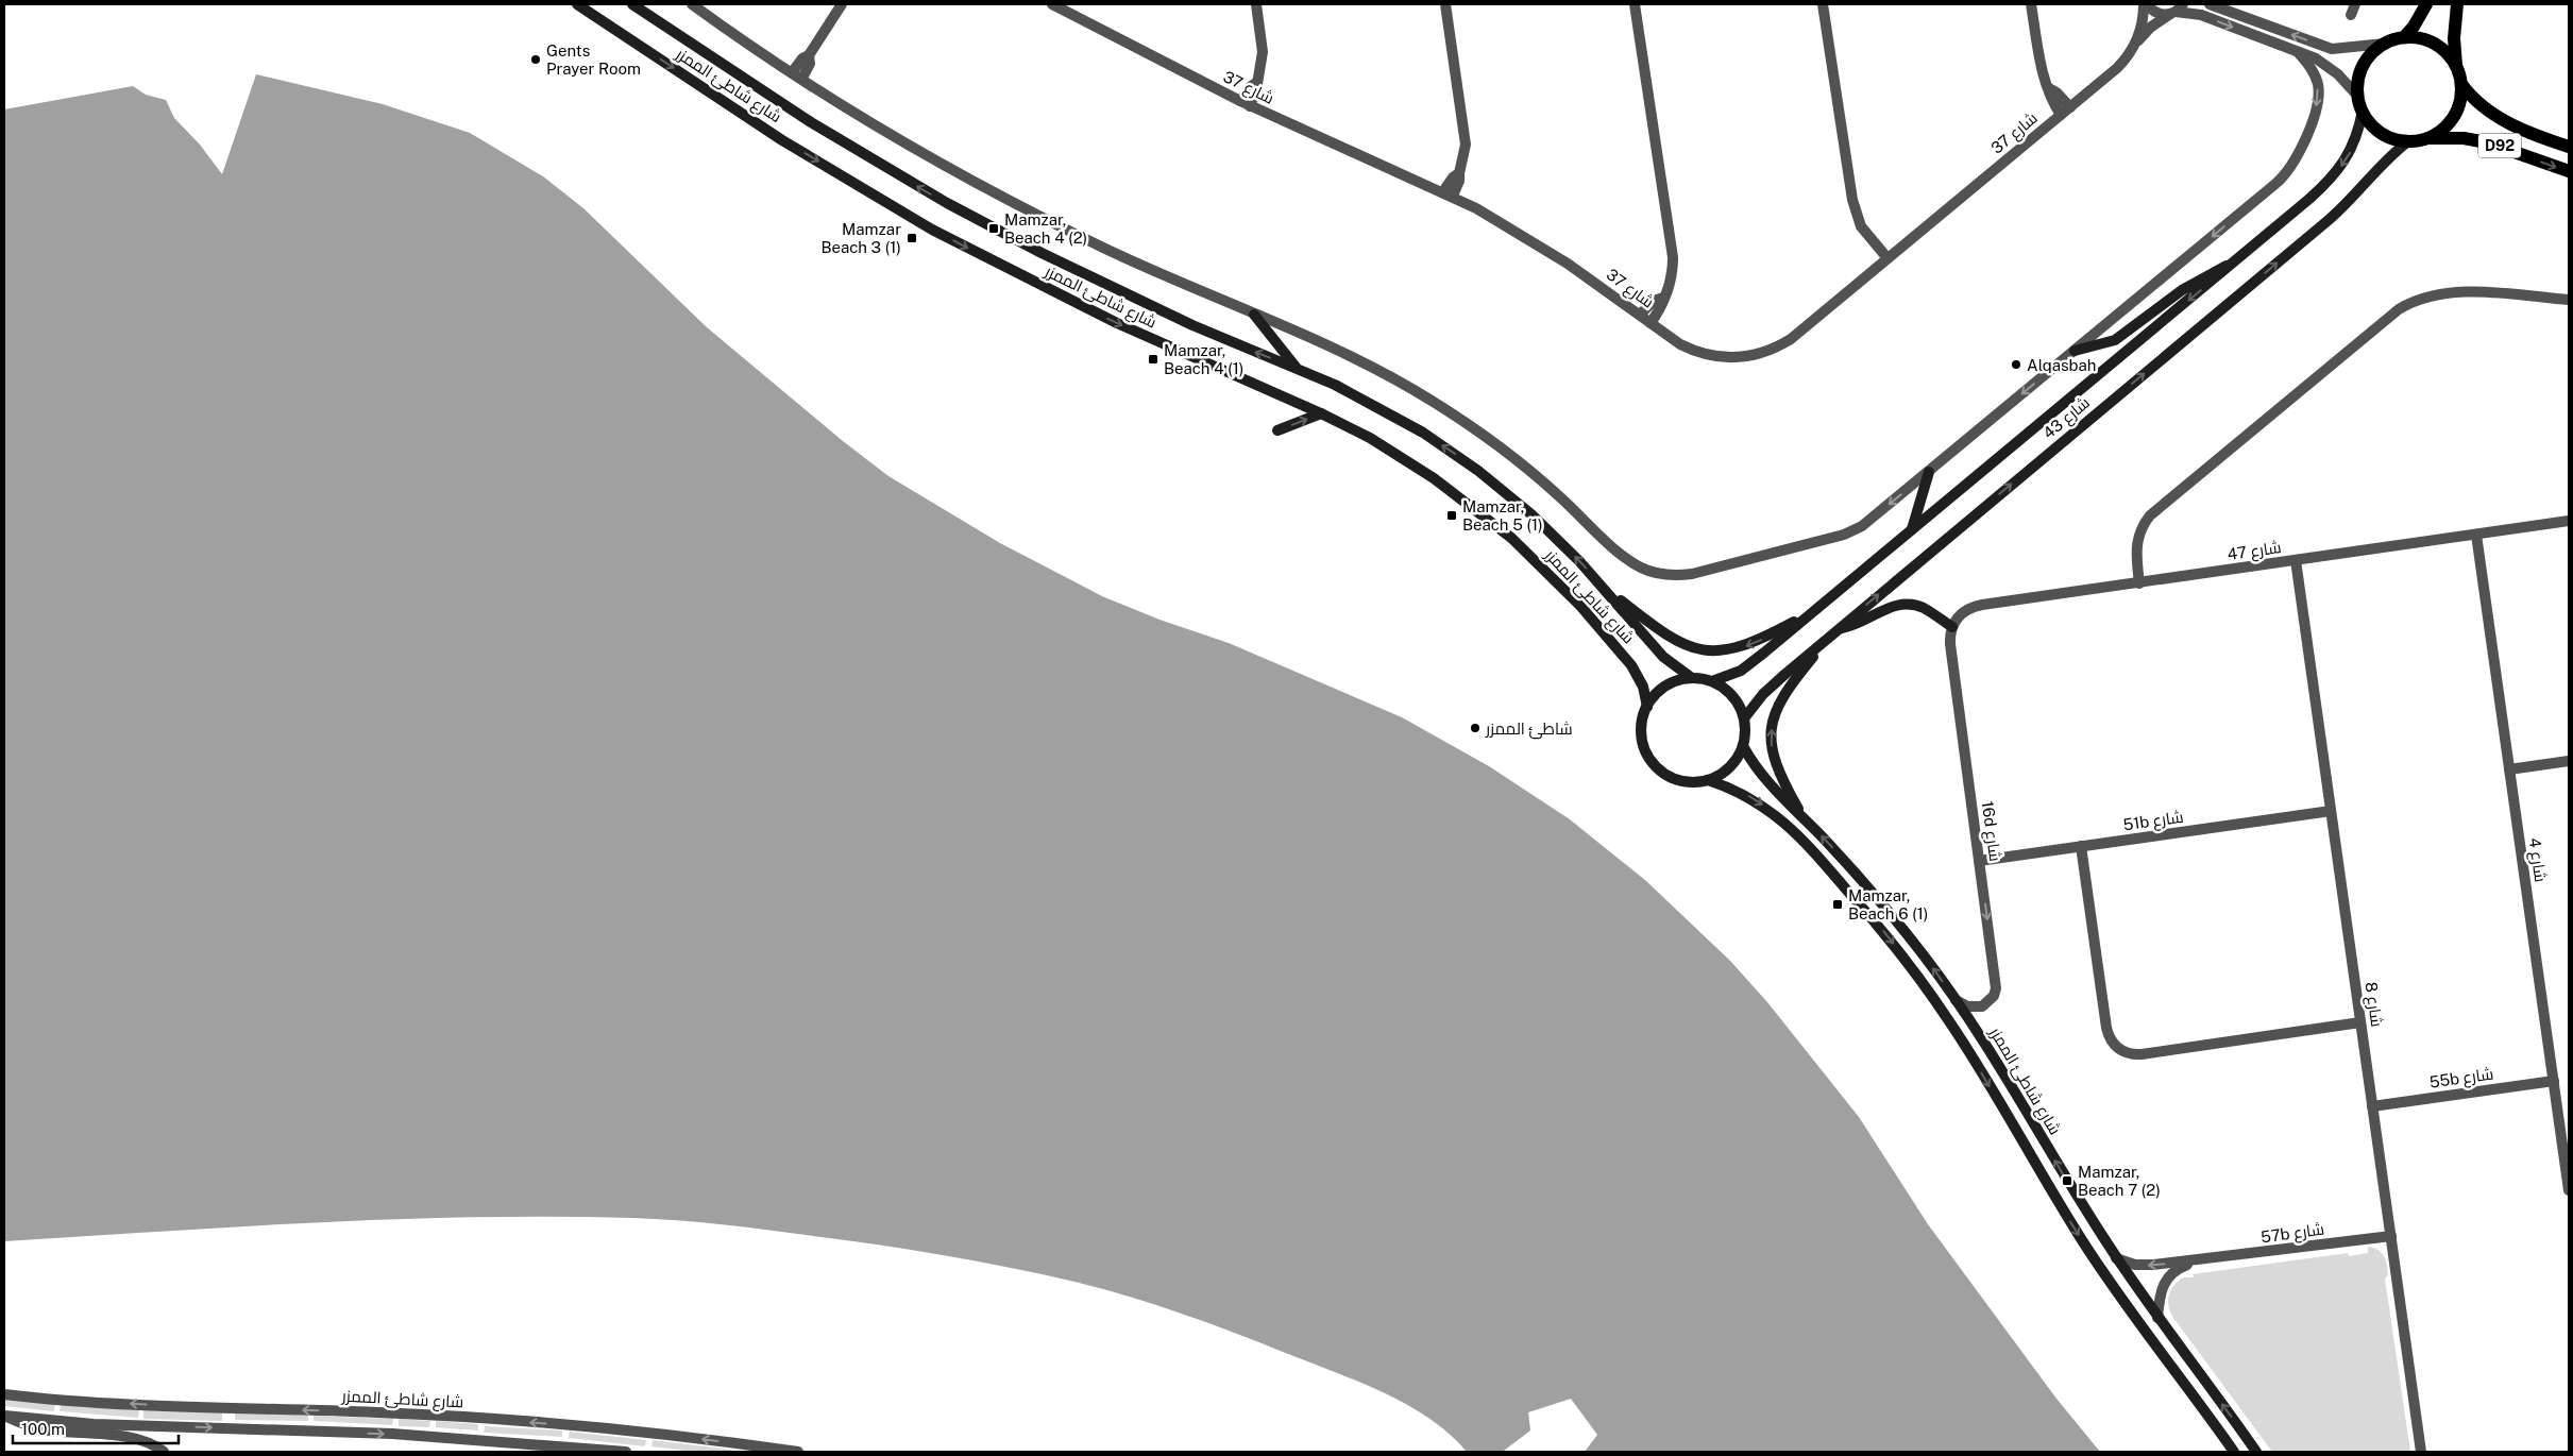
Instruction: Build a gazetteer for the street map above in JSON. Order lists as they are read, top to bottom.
{
  "streets": {
    "main road": ["شارع شاطئ الممزر", "D92", "شارع 43"],
    "street": [
      "شارع 37",
      "شارع 47",
      "51b شارع",
      "16d شارع",
      "شارع 4",
      "شارع 8",
      "55b شارع",
      "57b شارع"
    ]
  },
  "crossings": [
    ["شارع شاطئ الممزر", "شارع 43"],
    ["شارع شاطئ الممزر", "16d شارع"],
    ["شارع شاطئ الممزر", "57b شارع"],
    ["D92", "شارع 43"],
    ["شارع 47", "16d شارع"],
    ["شارع 47", "شارع 4"],
    ["شارع 47", "شارع 8"],
    ["51b شارع", "16d شارع"],
    ["51b شارع", "شارع 8"],
    ["شارع 4", "55b شارع"],
    ["شارع 8", "55b شارع"],
    ["شارع 8", "57b شارع"]
  ],
  "places": {
    "other": ["Gents Prayer Room", "Alqasbah", "شاطئ الممزر"],
    "transit": [
      "Mamzar, Beach 4 (2)",
      "Mamzar Beach 3 (1)",
      "Mamzar, Beach 4 (1)",
      "Mamzar, Beach 5 (1)",
      "Mamzar, Beach 6 (1)",
      "Mamzar, Beach 7 (2)"
    ]
  },
  "scale_bar": "100 m"
}
